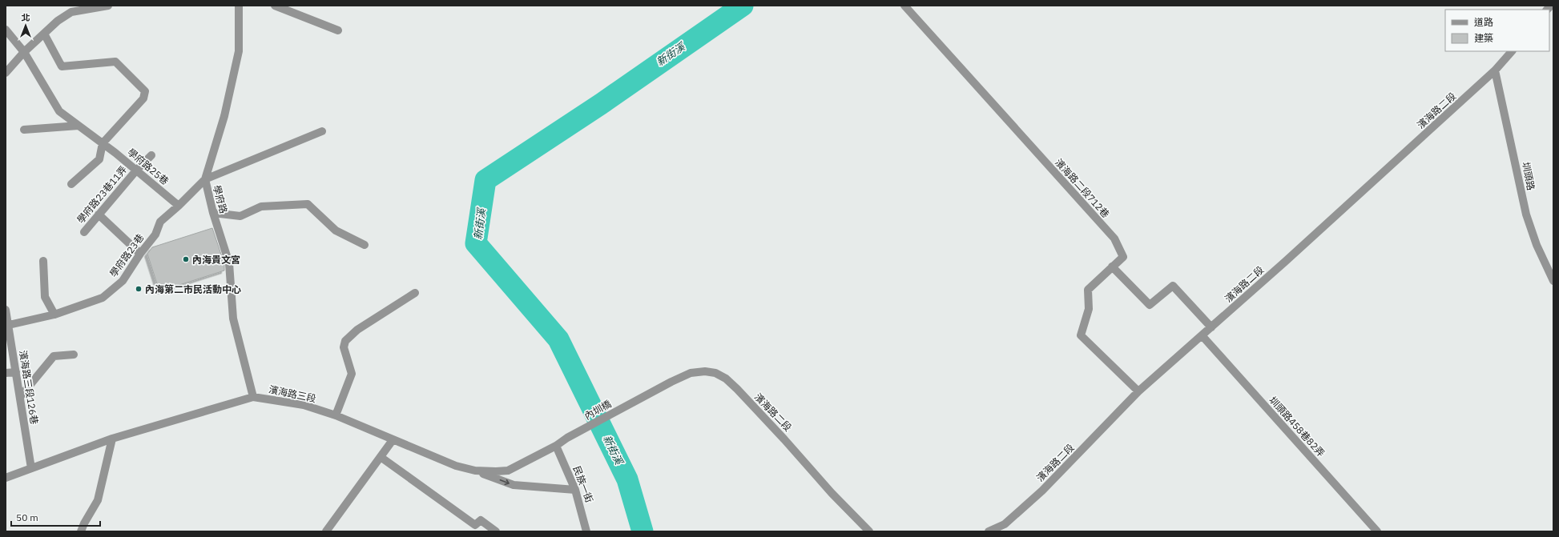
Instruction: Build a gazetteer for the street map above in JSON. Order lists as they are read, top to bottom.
{
  "streets": {
    "street": [
      "濱海路二段",
      "學府路25巷",
      "圳頭路",
      "濱海路二段712巷",
      "學府路23巷11弄",
      "學府路",
      "學府路23巷",
      "濱海路三段126巷",
      "濱海路三段",
      "內圳橋",
      "圳頭路458巷82弄",
      "民族一街"
    ]
  },
  "crossings": [
    ["濱海路二段", "圳頭路"],
    ["濱海路二段", "濱海路二段712巷"],
    ["濱海路二段", "內圳橋"],
    ["濱海路二段", "圳頭路458巷82弄"],
    ["學府路25巷", "學府路23巷11弄"],
    ["學府路25巷", "學府路23巷"],
    ["學府路", "學府路23巷"],
    ["學府路", "濱海路三段"],
    ["學府路23巷", "濱海路三段126巷"],
    ["濱海路三段126巷", "濱海路三段"],
    ["濱海路三段", "內圳橋"],
    ["濱海路三段", "民族一街"]
  ],
  "water": ["新街溪"],
  "places": ["內海貴文宮", "內海第二市民活動中心"],
  "legend": ["道路", "建築"],
  "scale_bar": "50 m",
  "north": "top"
}
